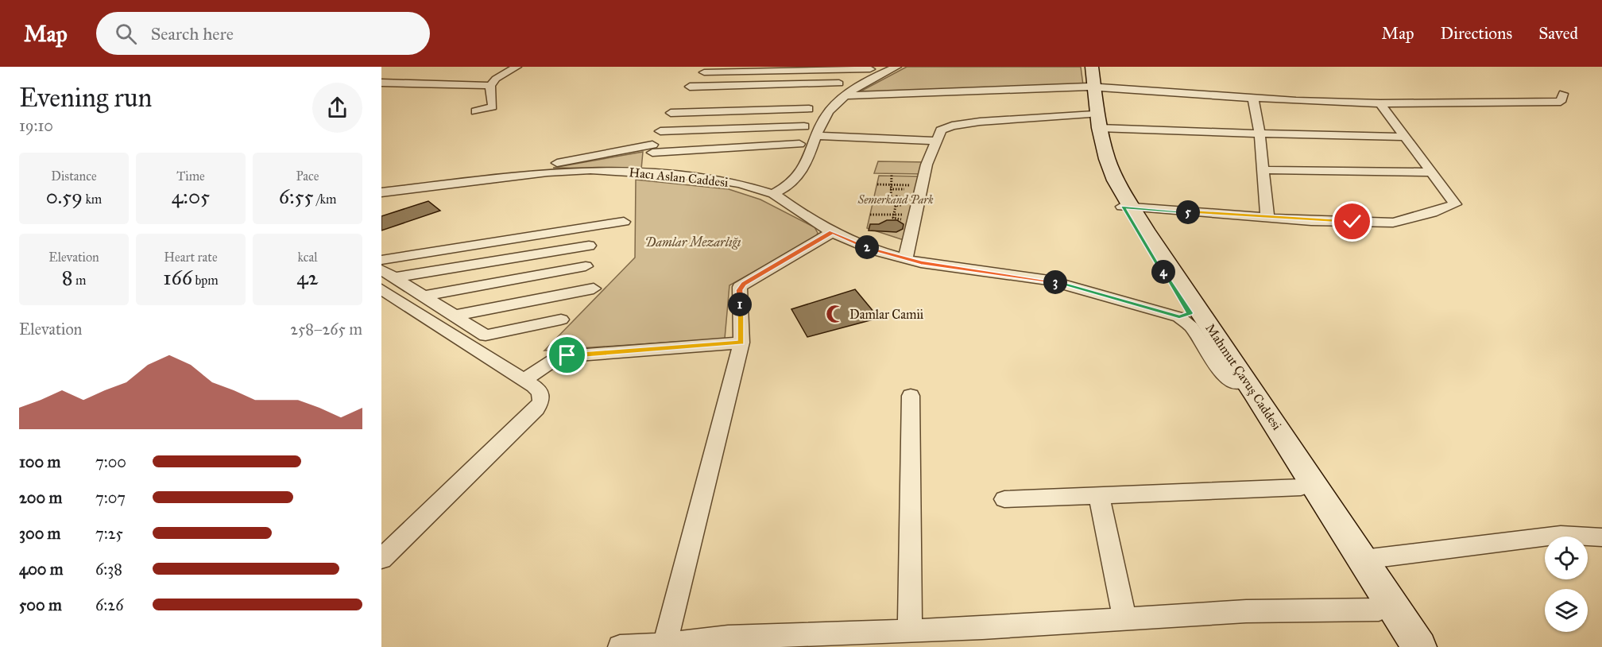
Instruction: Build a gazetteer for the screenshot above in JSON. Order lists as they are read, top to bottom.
{
  "streets": {
    "main road": ["Mahmut Çavuş Caddesi"],
    "street": ["Hacı Aslan Caddesi"]
  },
  "parks": ["Semerkand Park", "Damlar Mezarlığı"],
  "places": {
    "mosque": ["Damlar Camii"]
  },
  "page": {
    "header": "Map",
    "search": "Search here",
    "nav": ["Map", "Directions", "Saved"],
    "heading": ["Evening run", "19:10"],
    "stats": [
      ["Distance", "0.59 km"],
      ["Time", "4:05"],
      ["Pace", "6:55 /km"],
      ["Elevation", "8 m"],
      ["Heart rate", "166 bpm"],
      ["kcal", "42"]
    ],
    "pins": [
      "5",
      "2",
      "4",
      "3",
      "1"
    ],
    "chart": ["Elevation", "258–265 m"],
    "list": [
      {
        "name": "100 m",
        "note": "7:00"
      },
      {
        "name": "200 m",
        "note": "7:07"
      },
      {
        "name": "300 m",
        "note": "7:25"
      },
      {
        "name": "400 m",
        "note": "6:38"
      },
      {
        "name": "500 m",
        "note": "6:26"
      }
    ]
  }
}
